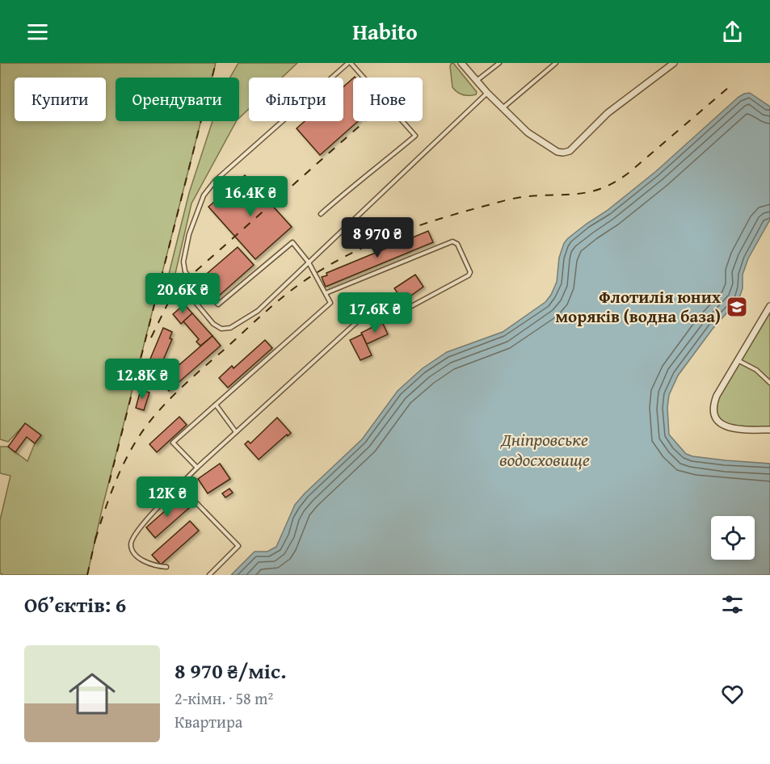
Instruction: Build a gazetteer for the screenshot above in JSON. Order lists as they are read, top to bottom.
{
  "water": ["Дніпровське водосховище"],
  "places": {
    "school or university": ["Флотилія юних моряків (водна база)"]
  },
  "page": {
    "header": "Habito",
    "chip": [
      "Купити",
      "Орендувати",
      "Фільтри",
      "Нове"
    ],
    "price": [
      "16.4K ₴",
      "8 970 ₴",
      "20.6K ₴",
      "17.6K ₴",
      "12.8K ₴",
      "12K ₴"
    ],
    "heading": "Об’єктів: 6",
    "list": [
      {
        "name": "8 970 ₴/міс.",
        "note": "2-кімн. · 58 m² · Квартира"
      }
    ]
  }
}
